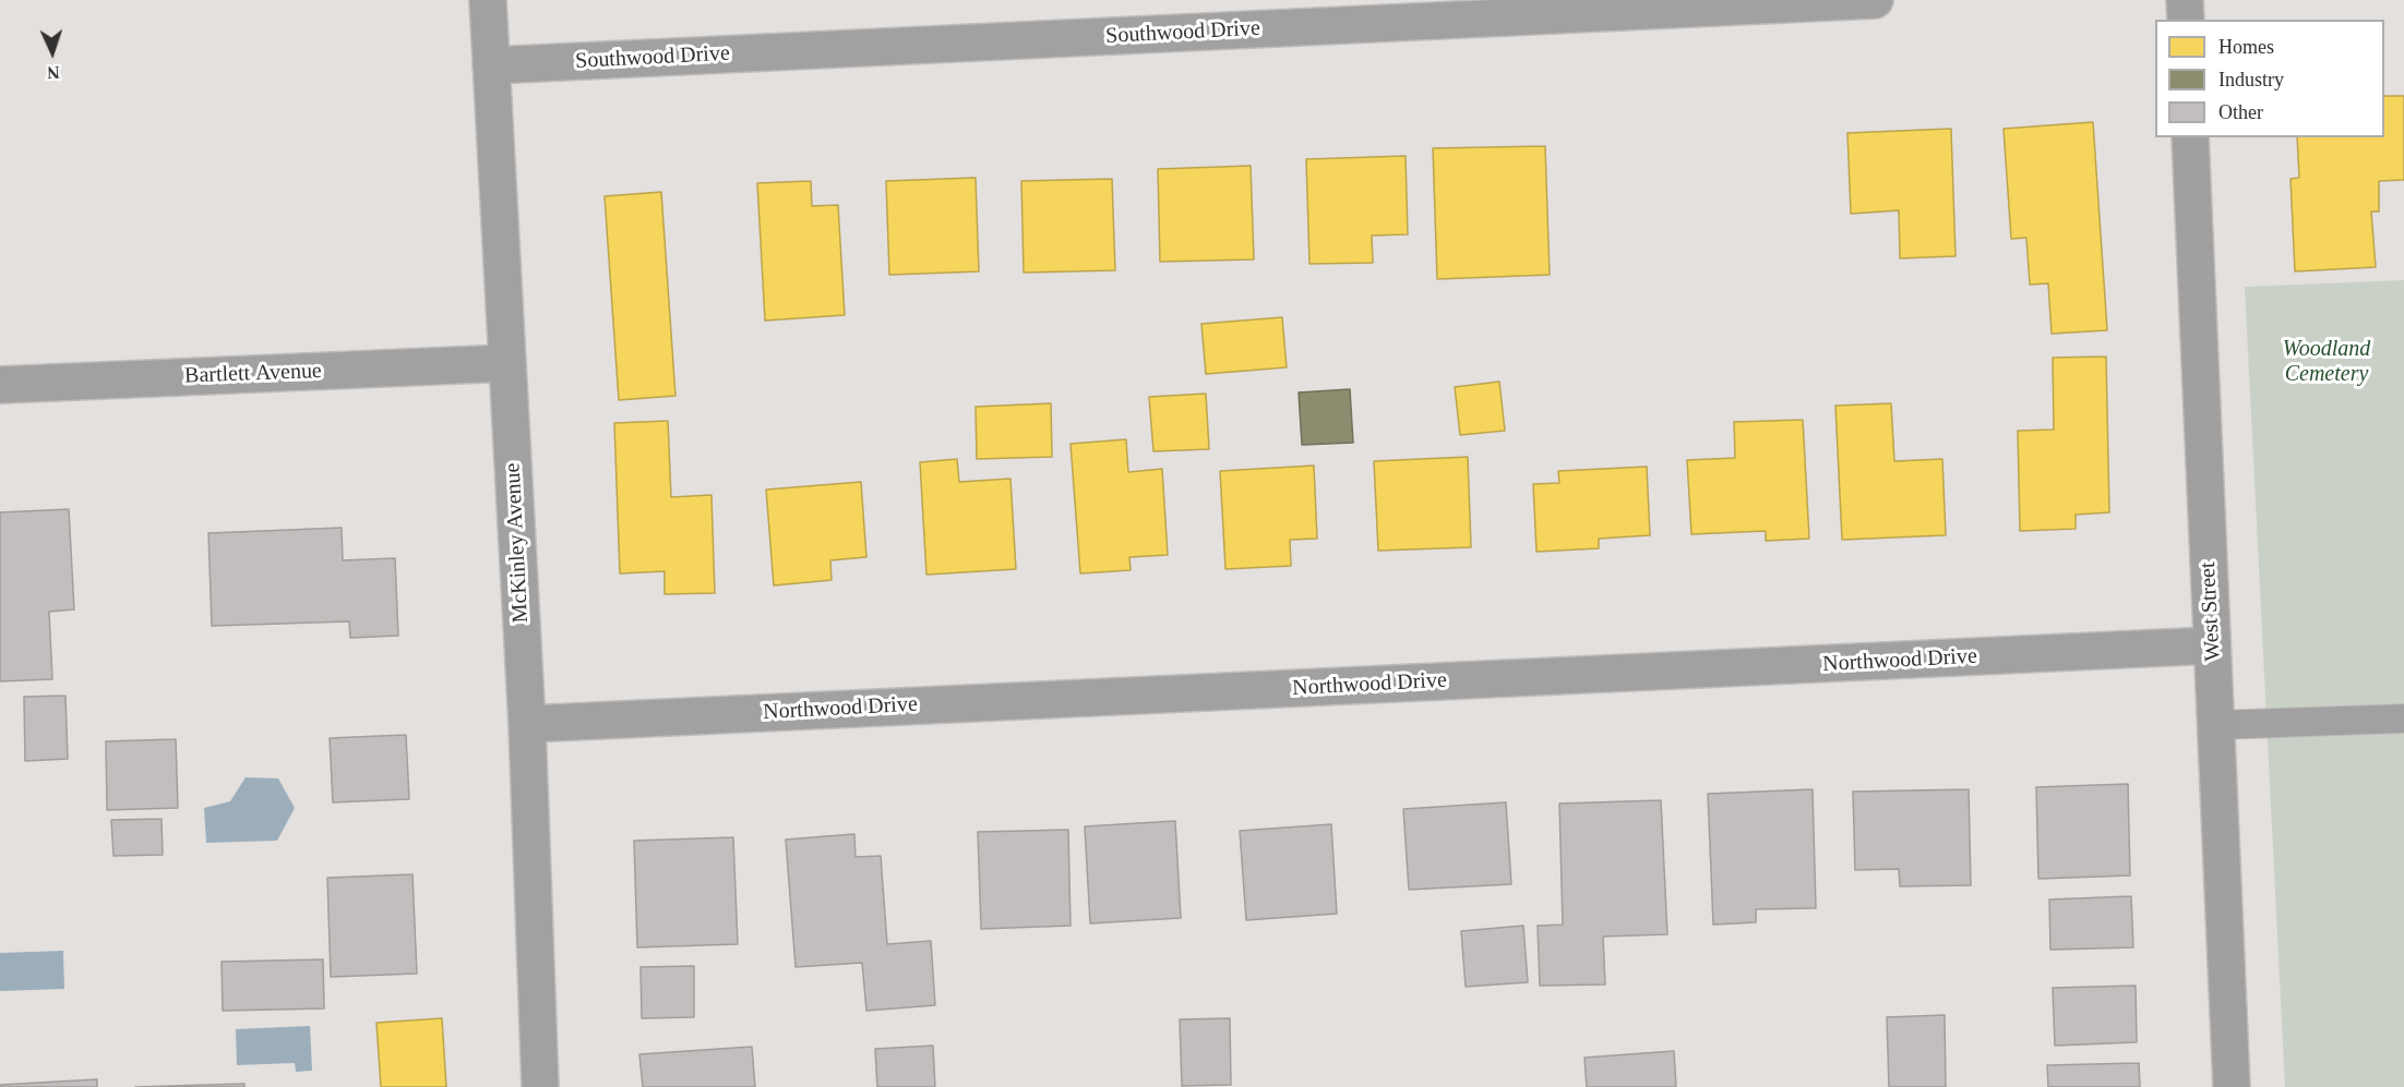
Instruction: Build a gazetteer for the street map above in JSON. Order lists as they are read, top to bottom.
{
  "streets": {
    "main road": ["West Street"],
    "street": [
      "Southwood Drive",
      "Bartlett Avenue",
      "McKinley Avenue",
      "Northwood Drive"
    ]
  },
  "crossings": [
    ["Southwood Drive", "McKinley Avenue"],
    ["Bartlett Avenue", "McKinley Avenue"],
    ["McKinley Avenue", "Northwood Drive"],
    ["West Street", "Northwood Drive"]
  ],
  "parks": ["Woodland Cemetery"],
  "legend": ["Homes", "Industry", "Other"],
  "north": "bottom"
}
